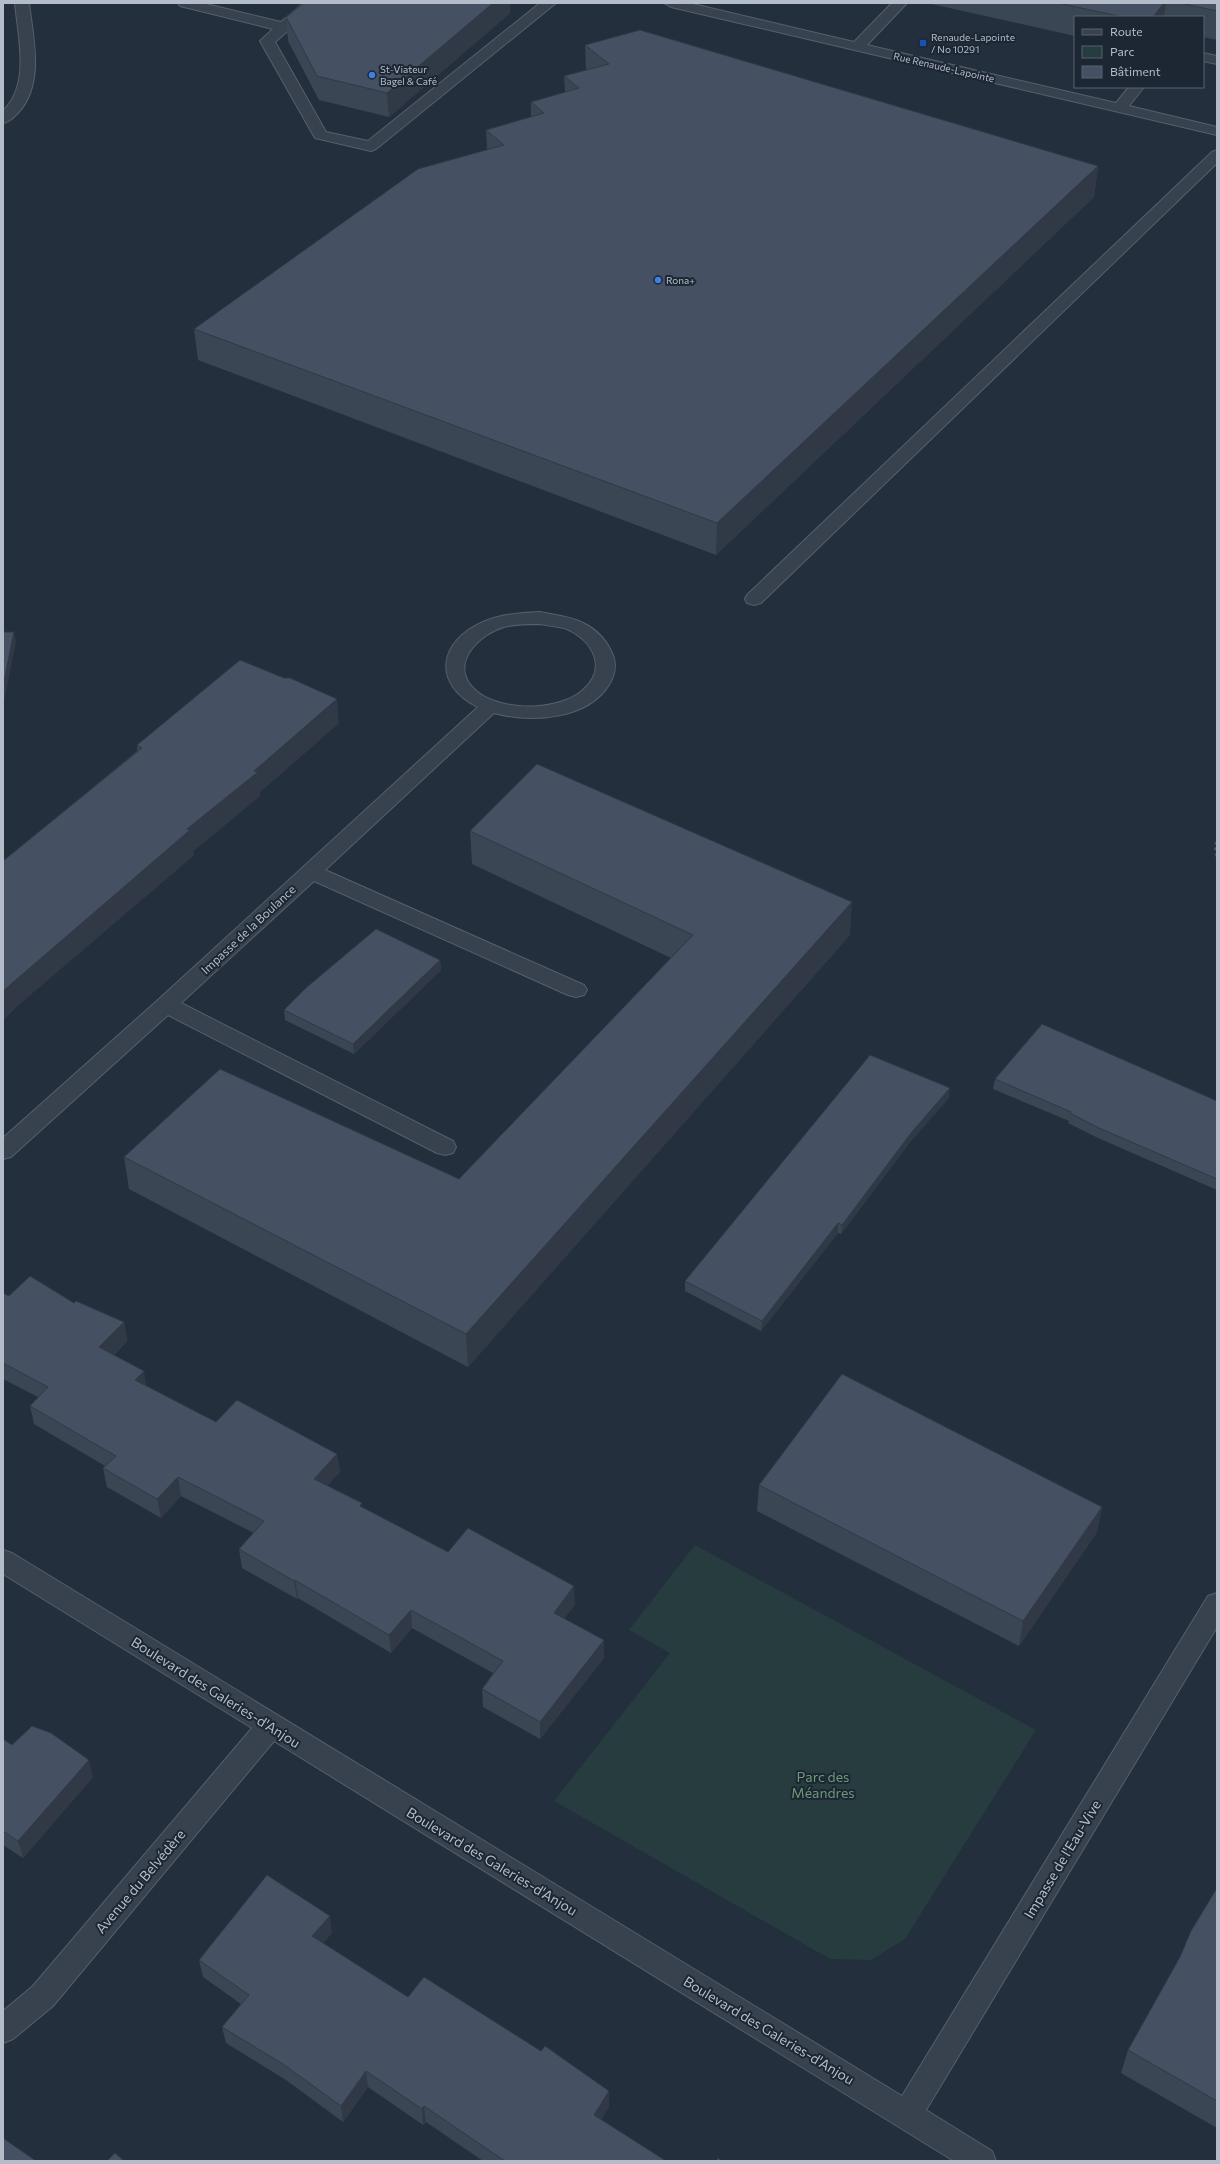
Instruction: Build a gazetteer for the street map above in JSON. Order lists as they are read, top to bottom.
{
  "streets": {
    "street": [
      "Rue Renaude-Lapointe",
      "Impasse de la Boulance",
      "Boulevard des Galeries-d'Anjou",
      "Impasse de l'Eau-Vive",
      "Avenue du Belvédère"
    ]
  },
  "crossings": [
    ["Boulevard des Galeries-d'Anjou", "Impasse de l'Eau-Vive"],
    ["Boulevard des Galeries-d'Anjou", "Avenue du Belvédère"]
  ],
  "parks": ["Parc des Méandres"],
  "places": {
    "transit": ["Renaude-Lapointe / No 10291"],
    "other": ["St-Viateur Bagel & Café", "Rona+"]
  },
  "legend": ["Route", "Parc", "Bâtiment"]
}
